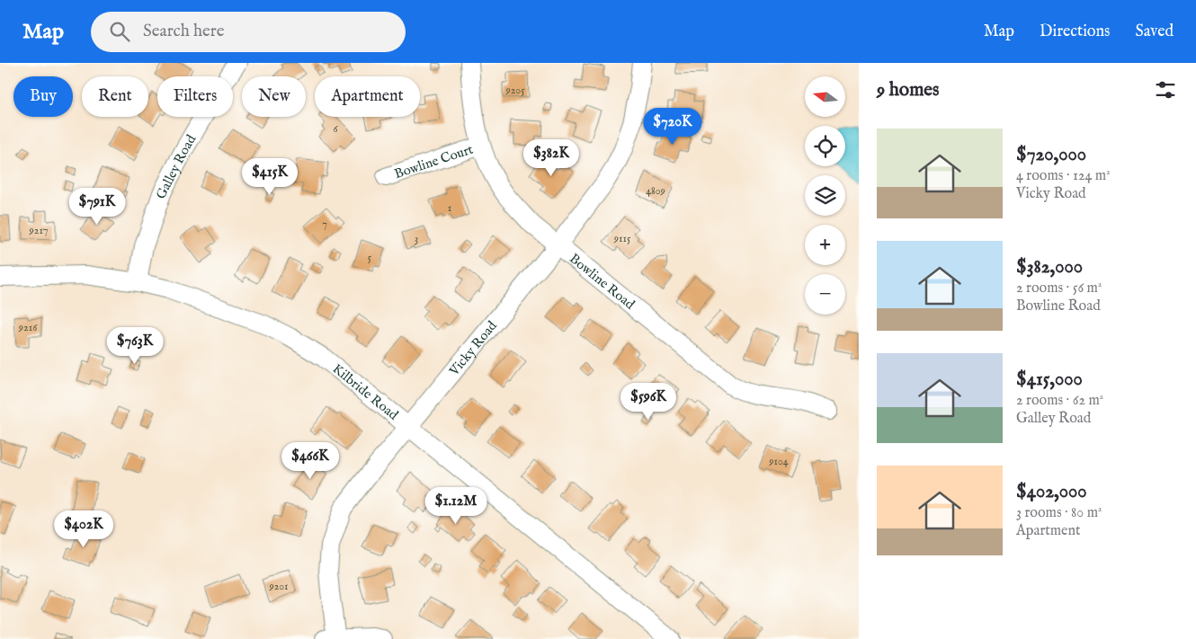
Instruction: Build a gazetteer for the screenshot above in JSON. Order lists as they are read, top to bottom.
{
  "streets": {
    "street": [
      "Bowline Court",
      "Galley Road",
      "Bowline Road",
      "Vicky Road",
      "Kilbride Road"
    ]
  },
  "crossings": [
    ["Bowline Court", "Bowline Road"],
    ["Galley Road", "Kilbride Road"],
    ["Bowline Road", "Vicky Road"],
    ["Vicky Road", "Kilbride Road"]
  ],
  "house_numbers": [
    "9205",
    "6",
    "4809",
    "1",
    "7",
    "9217",
    "3",
    "9115",
    "5",
    "9216",
    "9104",
    "9201"
  ],
  "north": "left",
  "page": {
    "header": "Map",
    "search": "Search here",
    "nav": ["Map", "Directions", "Saved"],
    "heading": "9 homes",
    "map_buttons": ["+", "−"],
    "chip": [
      "Buy",
      "Rent",
      "Filters",
      "New",
      "Apartment"
    ],
    "price": [
      "$720K",
      "$382K",
      "$415K",
      "$791K",
      "$763K",
      "$596K",
      "$466K",
      "$1.12M",
      "$402K"
    ],
    "list": [
      {
        "name": "$720,000",
        "note": "4 rooms · 124 m² · Vicky Road"
      },
      {
        "name": "$382,000",
        "note": "2 rooms · 56 m² · Bowline Road"
      },
      {
        "name": "$415,000",
        "note": "2 rooms · 62 m² · Galley Road"
      },
      {
        "name": "$402,000",
        "note": "3 rooms · 80 m² · Apartment"
      }
    ]
  }
}
